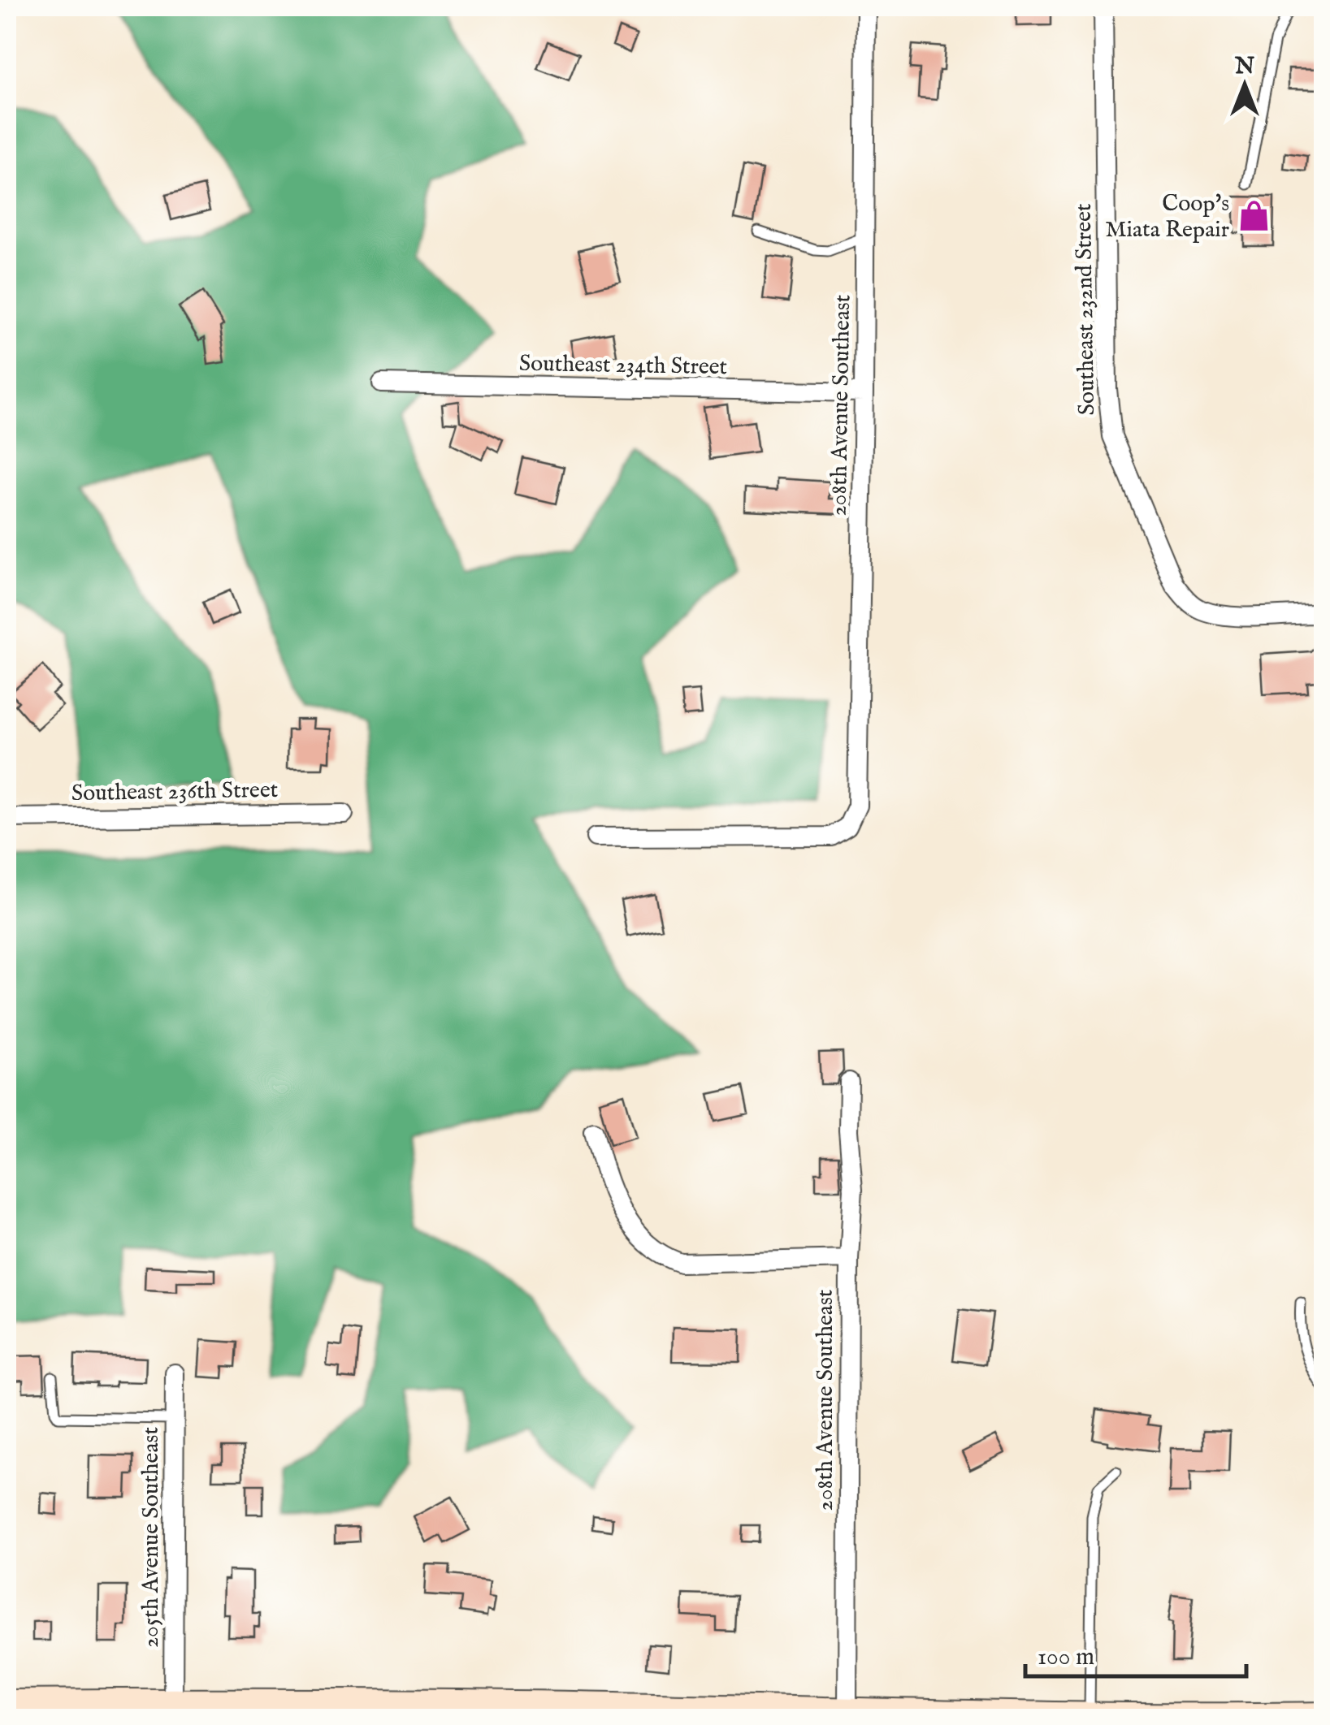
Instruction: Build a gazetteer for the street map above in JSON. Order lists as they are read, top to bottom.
{
  "streets": {
    "street": [
      "Southeast 232nd Street",
      "Southeast 234th Street",
      "208th Avenue Southeast",
      "Southeast 236th Street",
      "205th Avenue Southeast"
    ]
  },
  "crossings": [
    ["Southeast 234th Street", "208th Avenue Southeast"]
  ],
  "places": {
    "shop": ["Coop's Miata Repair"]
  },
  "scale_bar": "100 m",
  "north": "top"
}
